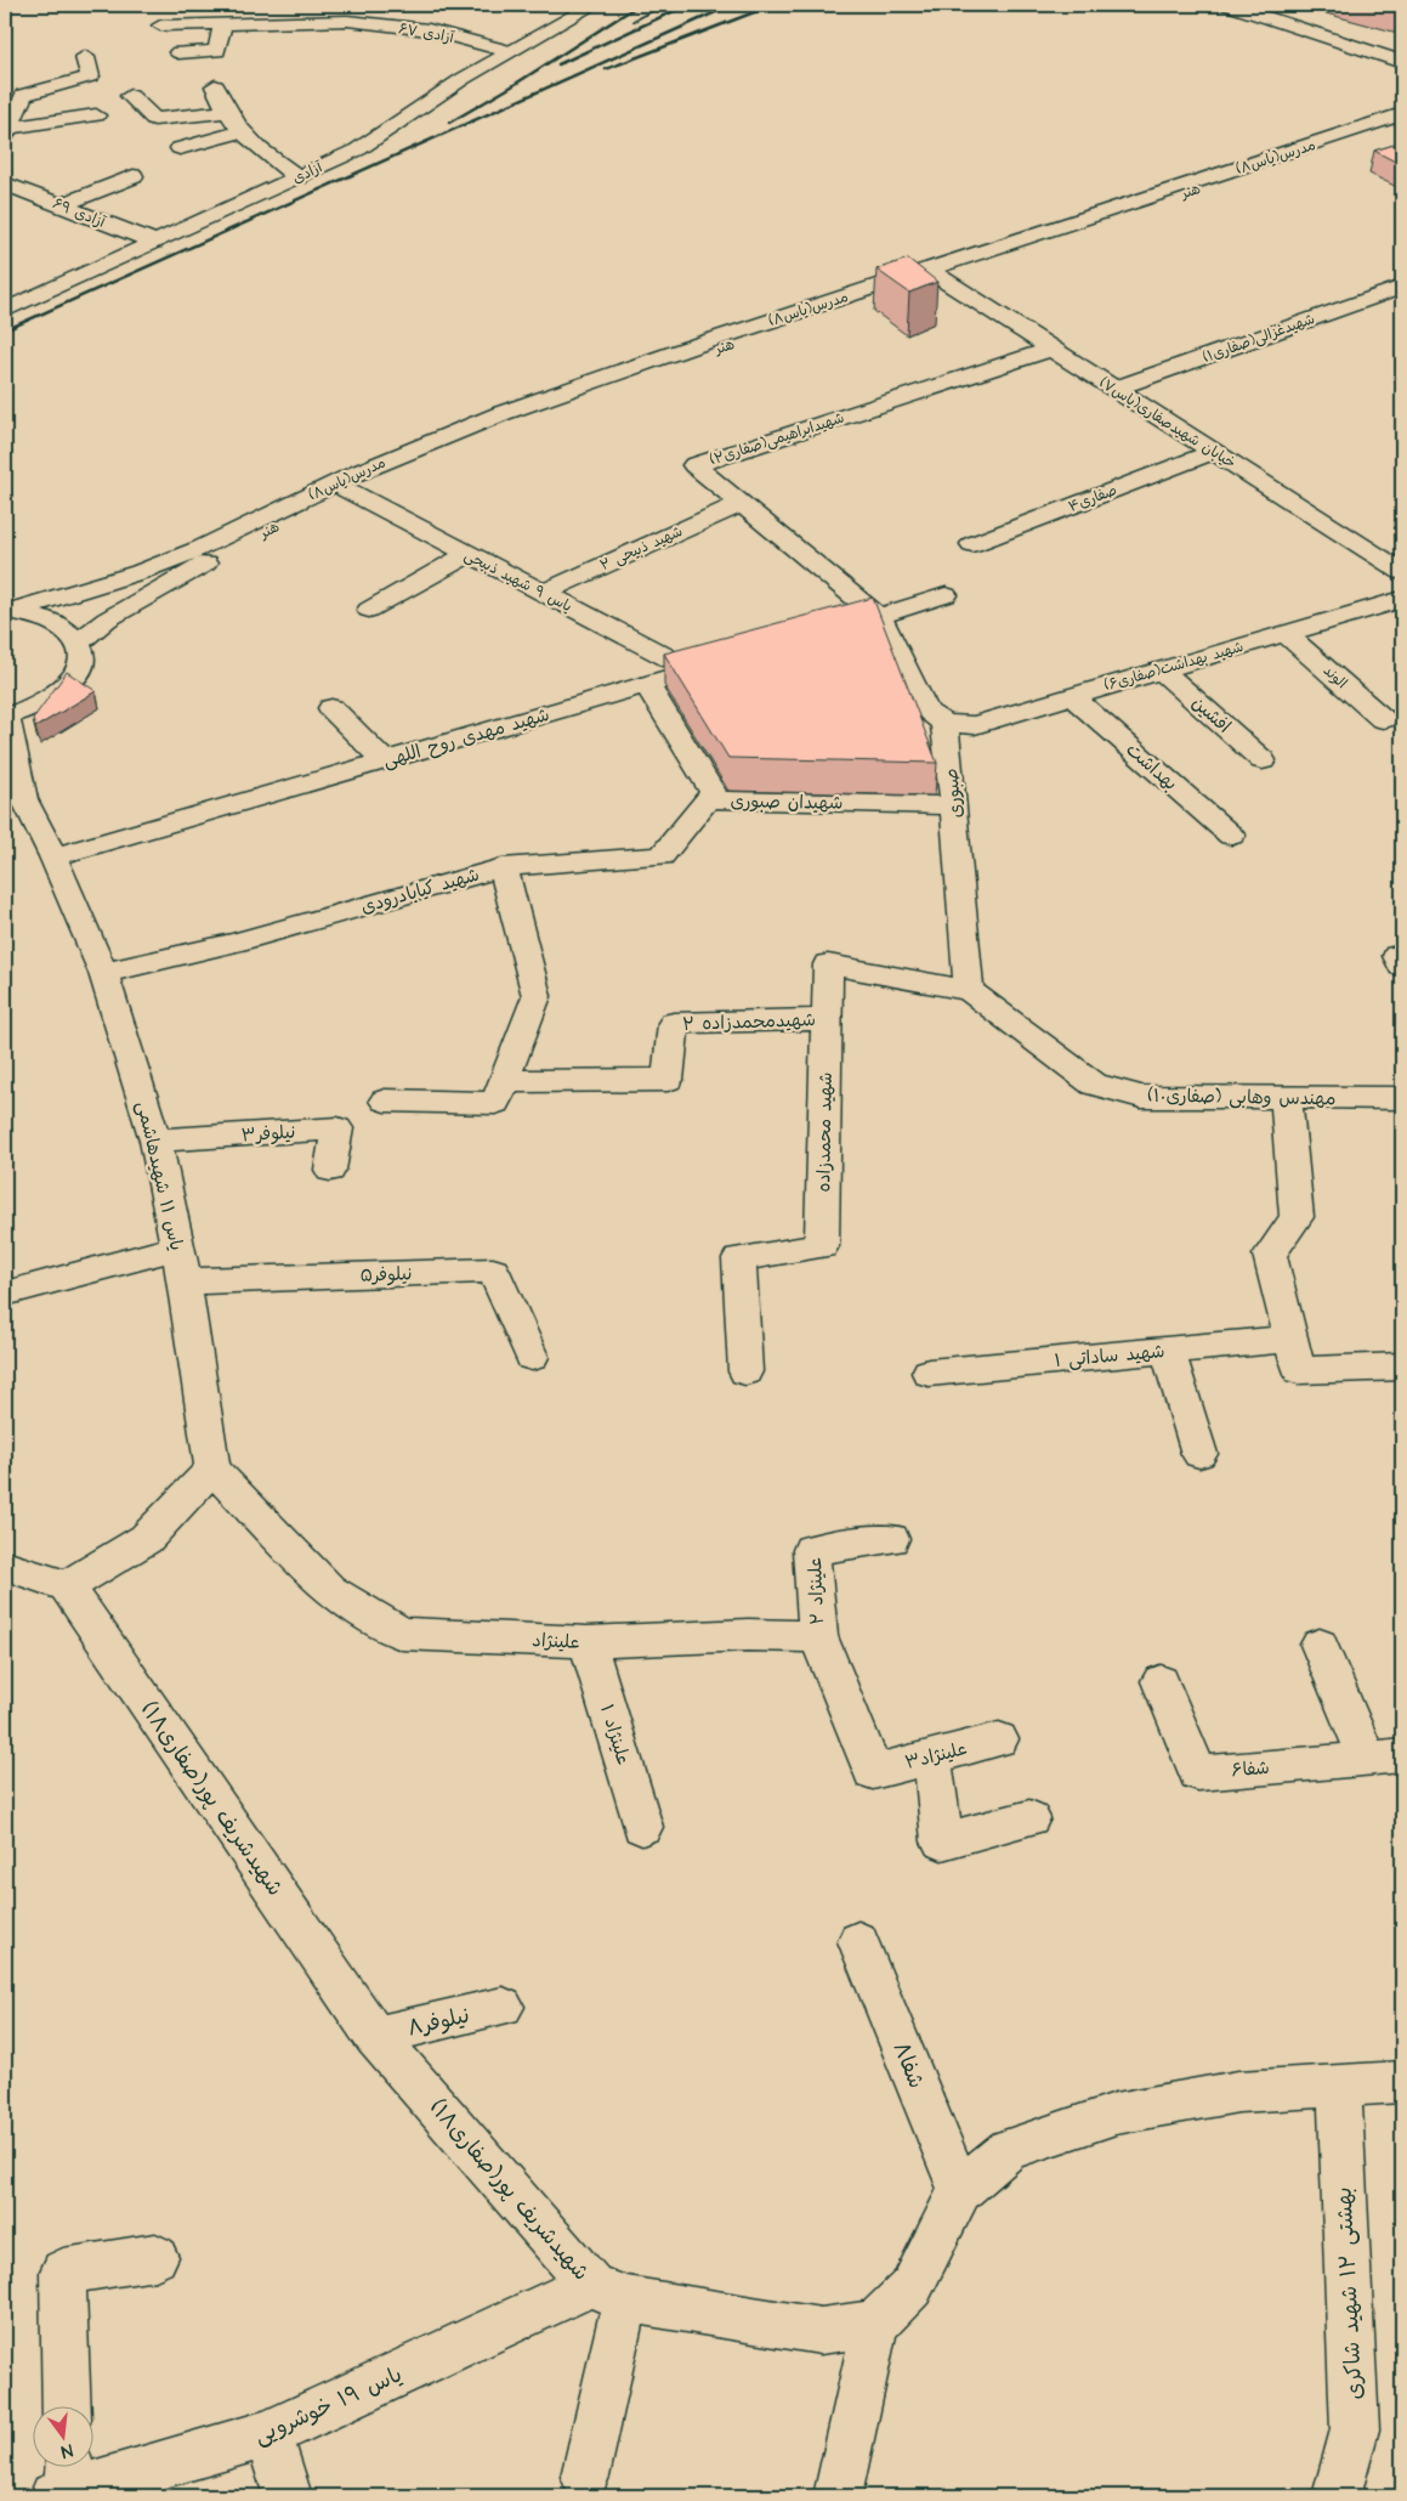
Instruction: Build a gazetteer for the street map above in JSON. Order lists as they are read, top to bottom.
{
  "streets": {
    "street": [
      "آزادی ۶۷",
      "مدرس(یاس۸)",
      "آزادی",
      "هنر",
      "آزادی ۶۹",
      "شهیدغزالی(صفاری۱)",
      "خیابان شهیدصفاری(یاس۷)",
      "شهیدابراهیمی(صفاری۲)",
      "صفاری۴",
      "شهید ذبیحی ۲",
      "یاس ۹ شهید ذبیحی",
      "شهید بهداشت(صفاری۶)",
      "الوند",
      "افشین",
      "شهید مهدی روح اللهی",
      "بهداشت",
      "صبوری",
      "شهیدان صبوری",
      "شهید کیابادرودی",
      "شهیدمحمدزاده ۲",
      "مهندس وهابی (صفاری۱۰)",
      "شهید محمدزاده",
      "نیلوفر۳",
      "یاس ۱۱ شهیدهاشمی",
      "نیلوفر۵",
      "شهید ساداتی ۱",
      "علینژاد ۲",
      "علینژاد",
      "علینژاد ۱",
      "علینژاد۳",
      "شفا۶",
      "شهیدشریف پور(صفاری۱۸)",
      "نیلوفر۸",
      "شفا۸",
      "بهشتی ۱۲ شهید شاکری",
      "یاس ۱۹ خوشرویی"
    ]
  },
  "crossings": [
    ["آزادی ۶۷", "آزادی"],
    ["آزادی", "آزادی ۶۹"],
    ["هنر", "خیابان شهیدصفاری(یاس۷)"],
    ["هنر", "یاس ۹ شهید ذبیحی"],
    ["شهیدغزالی(صفاری۱)", "خیابان شهیدصفاری(یاس۷)"],
    ["خیابان شهیدصفاری(یاس۷)", "شهیدابراهیمی(صفاری۲)"],
    ["خیابان شهیدصفاری(یاس۷)", "صفاری۴"],
    ["شهیدابراهیمی(صفاری۲)", "شهید ذبیحی ۲"],
    ["شهید ذبیحی ۲", "یاس ۹ شهید ذبیحی"],
    ["یاس ۹ شهید ذبیحی", "شهید مهدی روح اللهی"],
    ["شهید بهداشت(صفاری۶)", "الوند"],
    ["شهید بهداشت(صفاری۶)", "افشین"],
    ["شهید بهداشت(صفاری۶)", "بهداشت"],
    ["شهید بهداشت(صفاری۶)", "صبوری"],
    ["شهید مهدی روح اللهی", "شهیدان صبوری"],
    ["شهید مهدی روح اللهی", "یاس ۱۱ شهیدهاشمی"],
    ["صبوری", "شهیدان صبوری"],
    ["صبوری", "مهندس وهابی (صفاری۱۰)"],
    ["صبوری", "شهید محمدزاده"],
    ["شهیدان صبوری", "شهید کیابادرودی"],
    ["شهید کیابادرودی", "یاس ۱۱ شهیدهاشمی"],
    ["شهیدمحمدزاده ۲", "شهید محمدزاده"],
    ["مهندس وهابی (صفاری۱۰)", "شهید محمدزاده"],
    ["نیلوفر۳", "یاس ۱۱ شهیدهاشمی"],
    ["یاس ۱۱ شهیدهاشمی", "نیلوفر۵"],
    ["یاس ۱۱ شهیدهاشمی", "علینژاد"],
    ["علینژاد ۲", "علینژاد"],
    ["علینژاد ۲", "علینژاد۳"],
    ["علینژاد", "علینژاد ۱"],
    ["علینژاد", "علینژاد۳"],
    ["شهیدشریف پور(صفاری۱۸)", "نیلوفر۸"],
    ["شهیدشریف پور(صفاری۱۸)", "یاس ۱۹ خوشرویی"]
  ],
  "north": "bottom"
}
